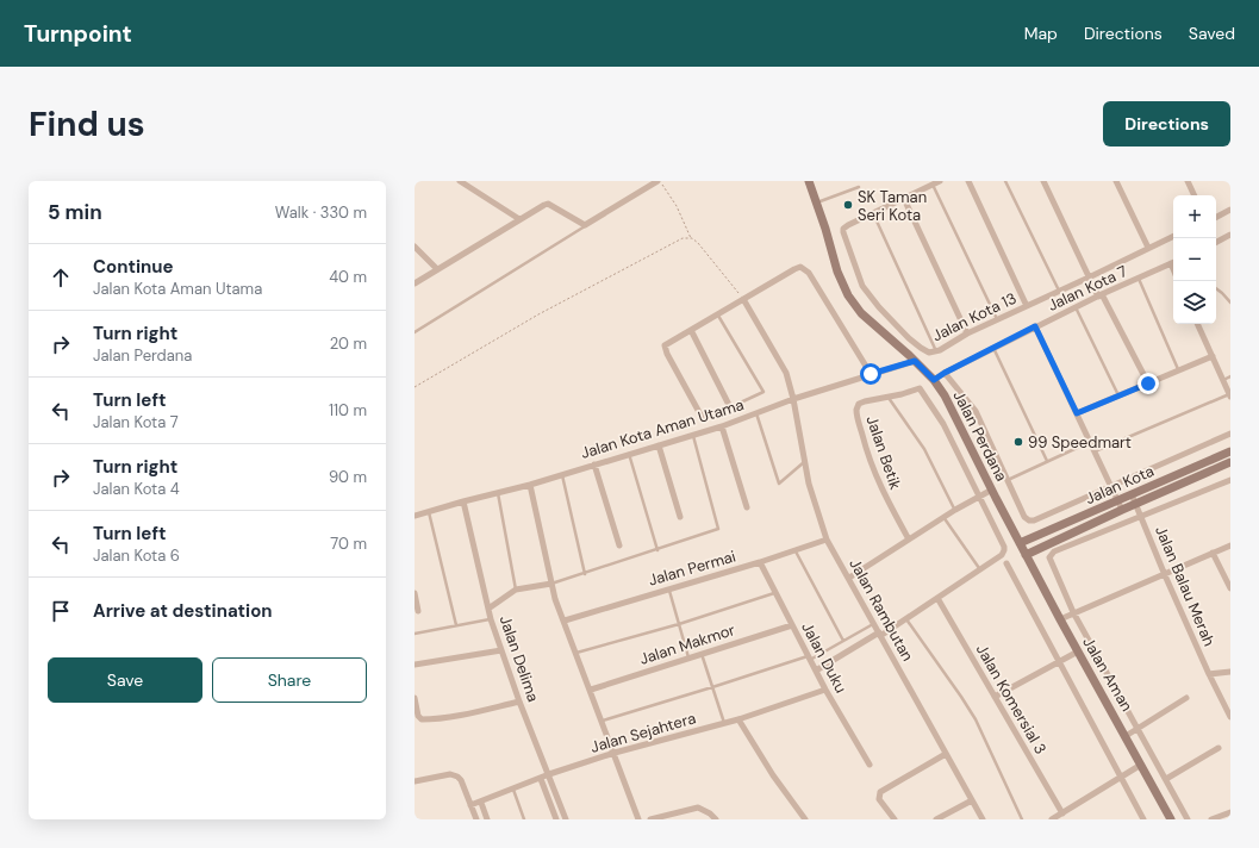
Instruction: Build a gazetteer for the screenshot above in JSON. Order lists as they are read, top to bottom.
{
  "streets": {
    "street": [
      "Jalan Kota 7",
      "Jalan Kota 13",
      "Jalan Kota Aman Utama",
      "Jalan Perdana",
      "Jalan Betik",
      "Jalan Kota",
      "Jalan Permai",
      "Jalan Balau Merah",
      "Jalan Rambutan",
      "Jalan Makmor",
      "Jalan Duku",
      "Jalan Delima",
      "Jalan Aman",
      "Jalan Komersial 3",
      "Jalan Sejahtera"
    ]
  },
  "crossings": [
    ["Jalan Kota 7", "Jalan Perdana"],
    ["Jalan Kota Aman Utama", "Jalan Perdana"],
    ["Jalan Kota Aman Utama", "Jalan Rambutan"],
    ["Jalan Kota Aman Utama", "Jalan Delima"],
    ["Jalan Perdana", "Jalan Kota"],
    ["Jalan Perdana", "Jalan Aman"],
    ["Jalan Kota", "Jalan Balau Merah"],
    ["Jalan Kota", "Jalan Aman"],
    ["Jalan Permai", "Jalan Rambutan"],
    ["Jalan Permai", "Jalan Duku"],
    ["Jalan Makmor", "Jalan Duku"],
    ["Jalan Duku", "Jalan Sejahtera"],
    ["Jalan Delima", "Jalan Sejahtera"]
  ],
  "places": ["SK Taman Seri Kota", "99 Speedmart"],
  "page": {
    "header": "Turnpoint",
    "nav": ["Map", "Directions", "Saved"],
    "buttons": [
      "Directions",
      ["Save", "Share"]
    ],
    "title": "Find us",
    "heading": ["5 min", "Walk · 330 m"],
    "map_buttons": ["+", "−"],
    "list": [
      ["Continue", "Jalan Kota Aman Utama", "40 m"],
      ["Turn right", "Jalan Perdana", "20 m"],
      ["Turn left", "Jalan Kota 7", "110 m"],
      ["Turn right", "Jalan Kota 4", "90 m"],
      ["Turn left", "Jalan Kota 6", "70 m"],
      "Arrive at destination"
    ]
  }
}
